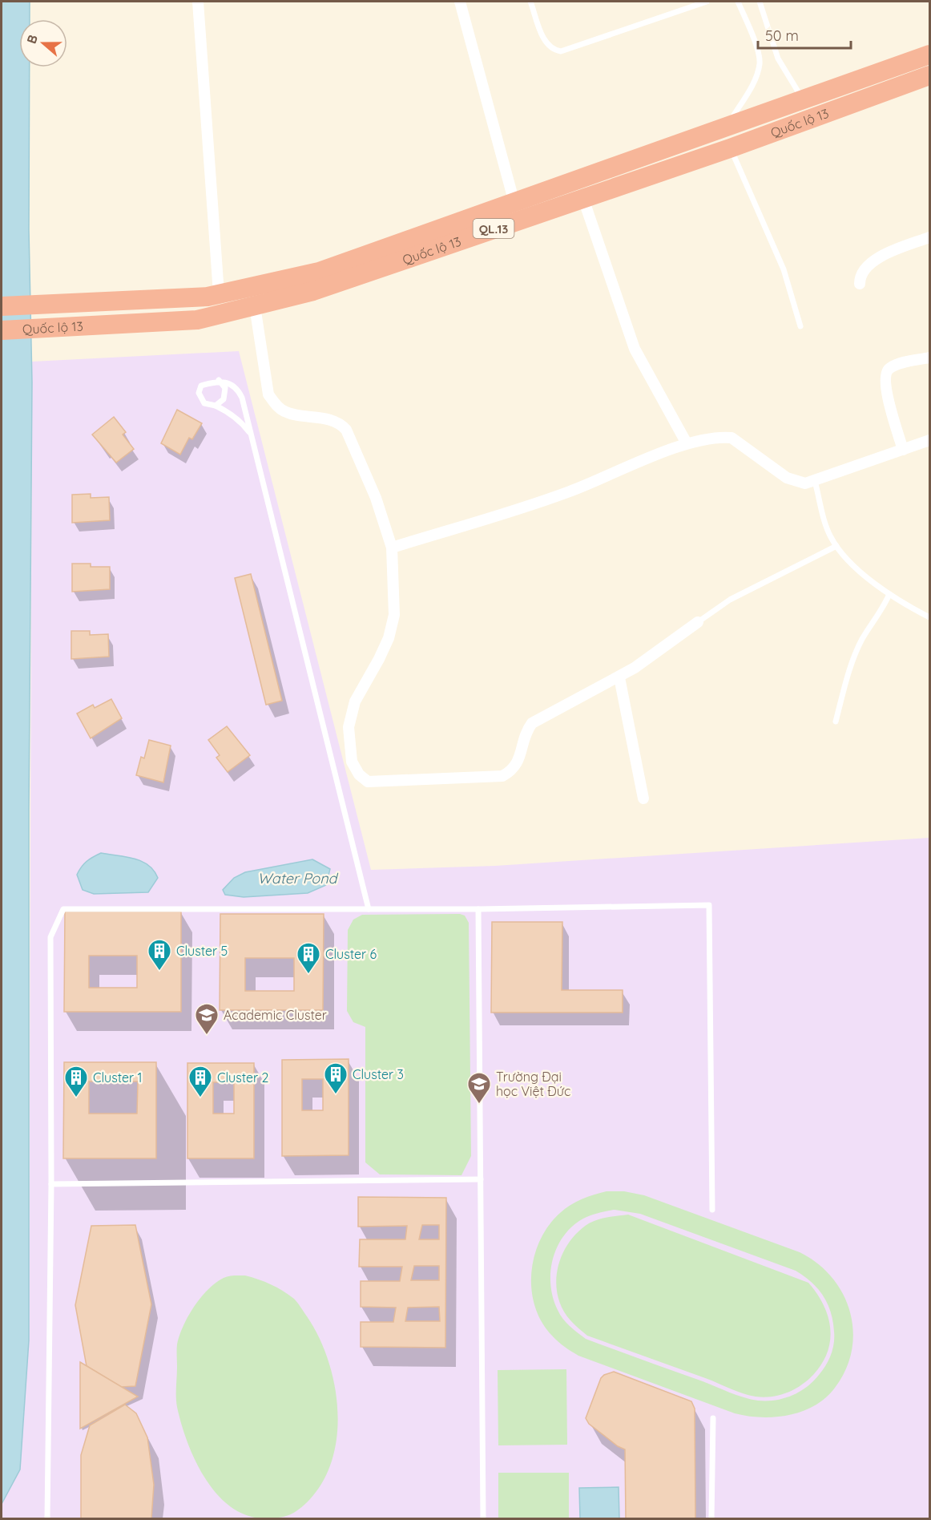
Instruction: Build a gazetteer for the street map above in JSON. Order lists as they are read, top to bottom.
{
  "streets": {
    "highway": ["Quốc lộ 13", "QL.13"]
  },
  "water": ["Water Pond"],
  "places": {
    "building": [
      "Cluster 5",
      "Cluster 6",
      "Cluster 3",
      "Cluster 1",
      "Cluster 2"
    ],
    "school or university": ["Academic Cluster", "Trường Đại học Việt Đức"]
  },
  "scale_bar": "50 m",
  "north": "left"
}
